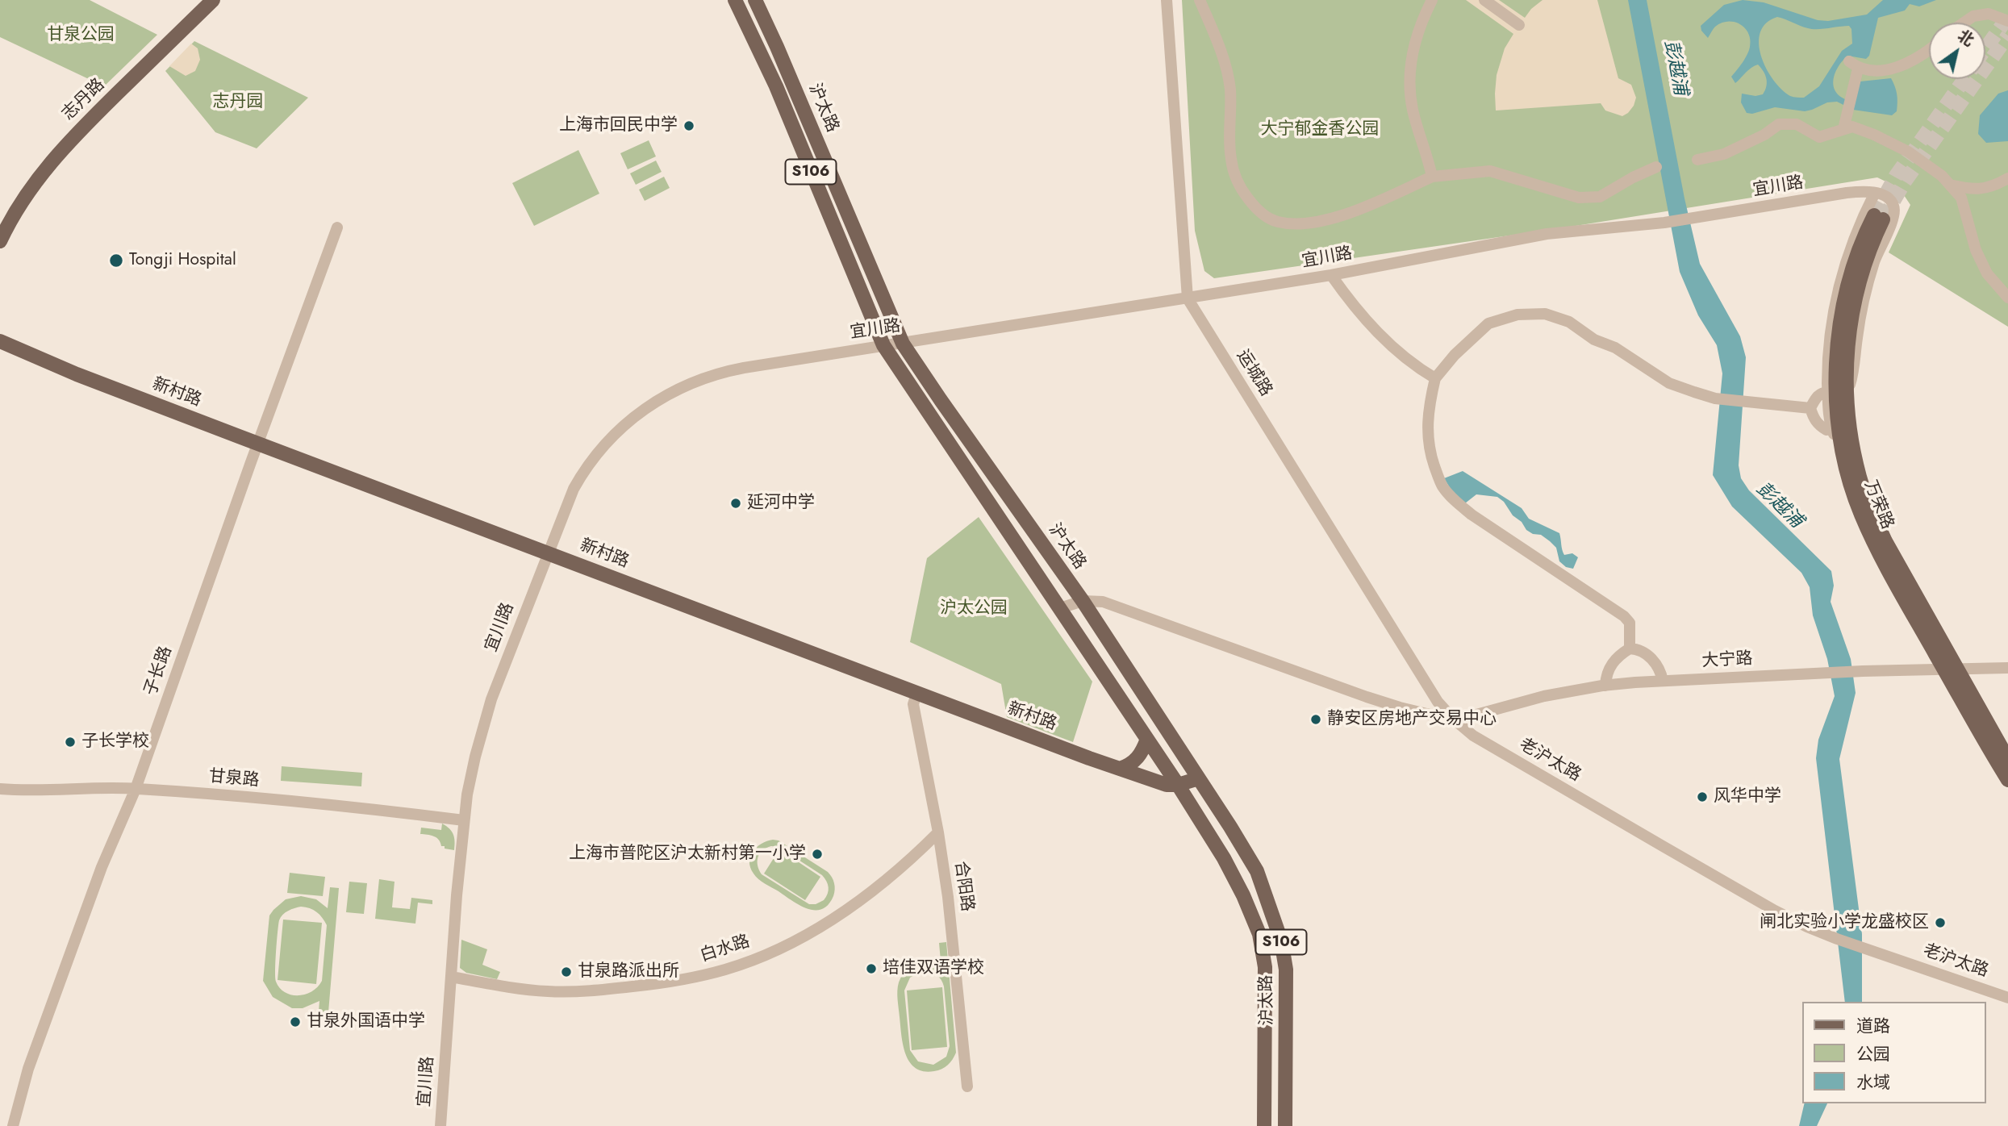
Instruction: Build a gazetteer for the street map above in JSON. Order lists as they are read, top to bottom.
{
  "streets": {
    "main road": [
      "志丹路",
      "沪太路",
      "S106",
      "新村路",
      "万荣路"
    ],
    "street": [
      "宜川路",
      "运城路",
      "大宁路",
      "子长路",
      "老沪太路",
      "甘泉路",
      "合阳路",
      "白水路"
    ]
  },
  "crossings": [
    ["沪太路", "宜川路"],
    ["沪太路", "新村路"],
    ["沪太路", "老沪太路"],
    ["宜川路", "运城路"],
    ["宜川路", "新村路"],
    ["宜川路", "甘泉路"],
    ["宜川路", "白水路"],
    ["运城路", "大宁路"],
    ["运城路", "老沪太路"],
    ["新村路", "子长路"],
    ["新村路", "合阳路"],
    ["万荣路", "大宁路"],
    ["大宁路", "老沪太路"],
    ["子长路", "甘泉路"],
    ["合阳路", "白水路"]
  ],
  "water": ["彭越浦"],
  "parks": [
    "甘泉公园",
    "志丹园",
    "大宁郁金香公园",
    "沪太公园"
  ],
  "places": [
    "上海市回民中学",
    "Tongji Hospital",
    "延河中学",
    "静安区房地产交易中心",
    "子长学校",
    "风华中学",
    "上海市普陀区沪太新村第一小学",
    "闸北实验小学龙盛校区",
    "培佳双语学校",
    "甘泉路派出所",
    "甘泉外国语中学"
  ],
  "legend": ["道路", "公园", "水域"],
  "north": "top right"
}
